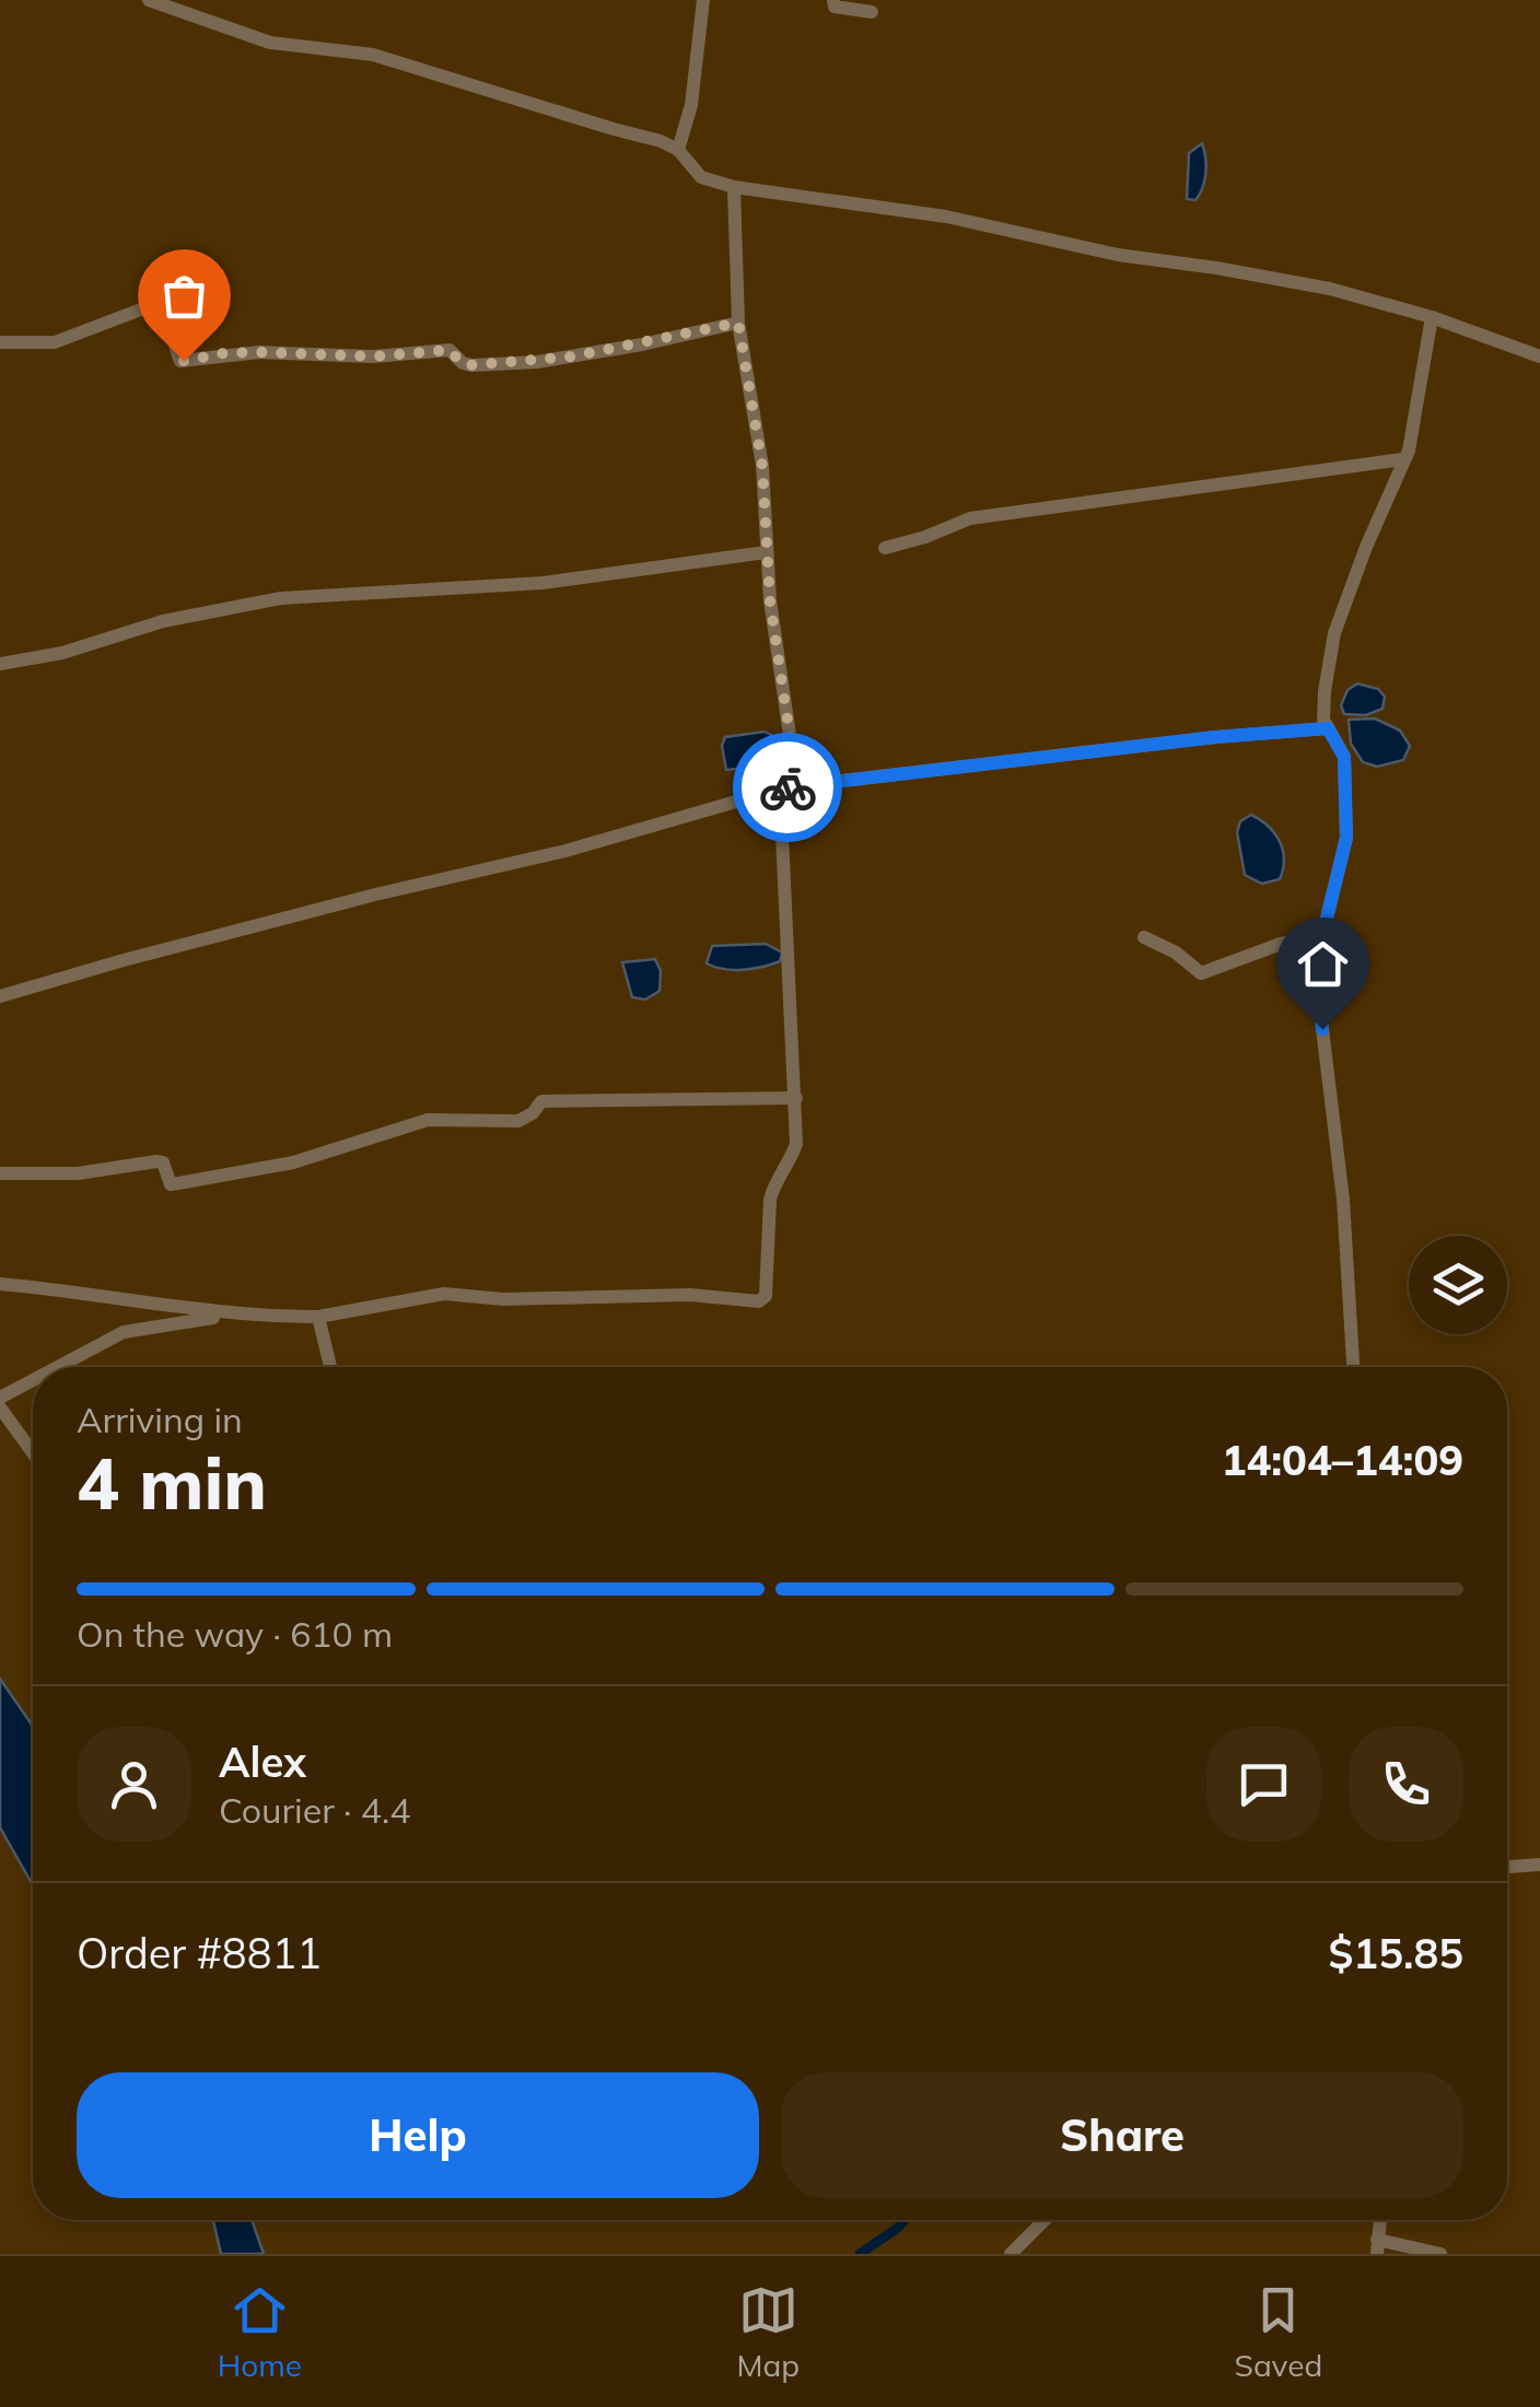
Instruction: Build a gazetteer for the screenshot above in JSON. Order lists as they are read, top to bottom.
{
  "page": {
    "heading": ["4 min", "Arriving in", "14:04–14:09"],
    "panel": [
      "Alex",
      "Courier · 4.4",
      "Order #8811",
      "$15.85"
    ],
    "bar": "On the way · 610 m",
    "buttons": ["Help", "Share"],
    "tabs": ["Home", "Map", "Saved"]
  }
}
